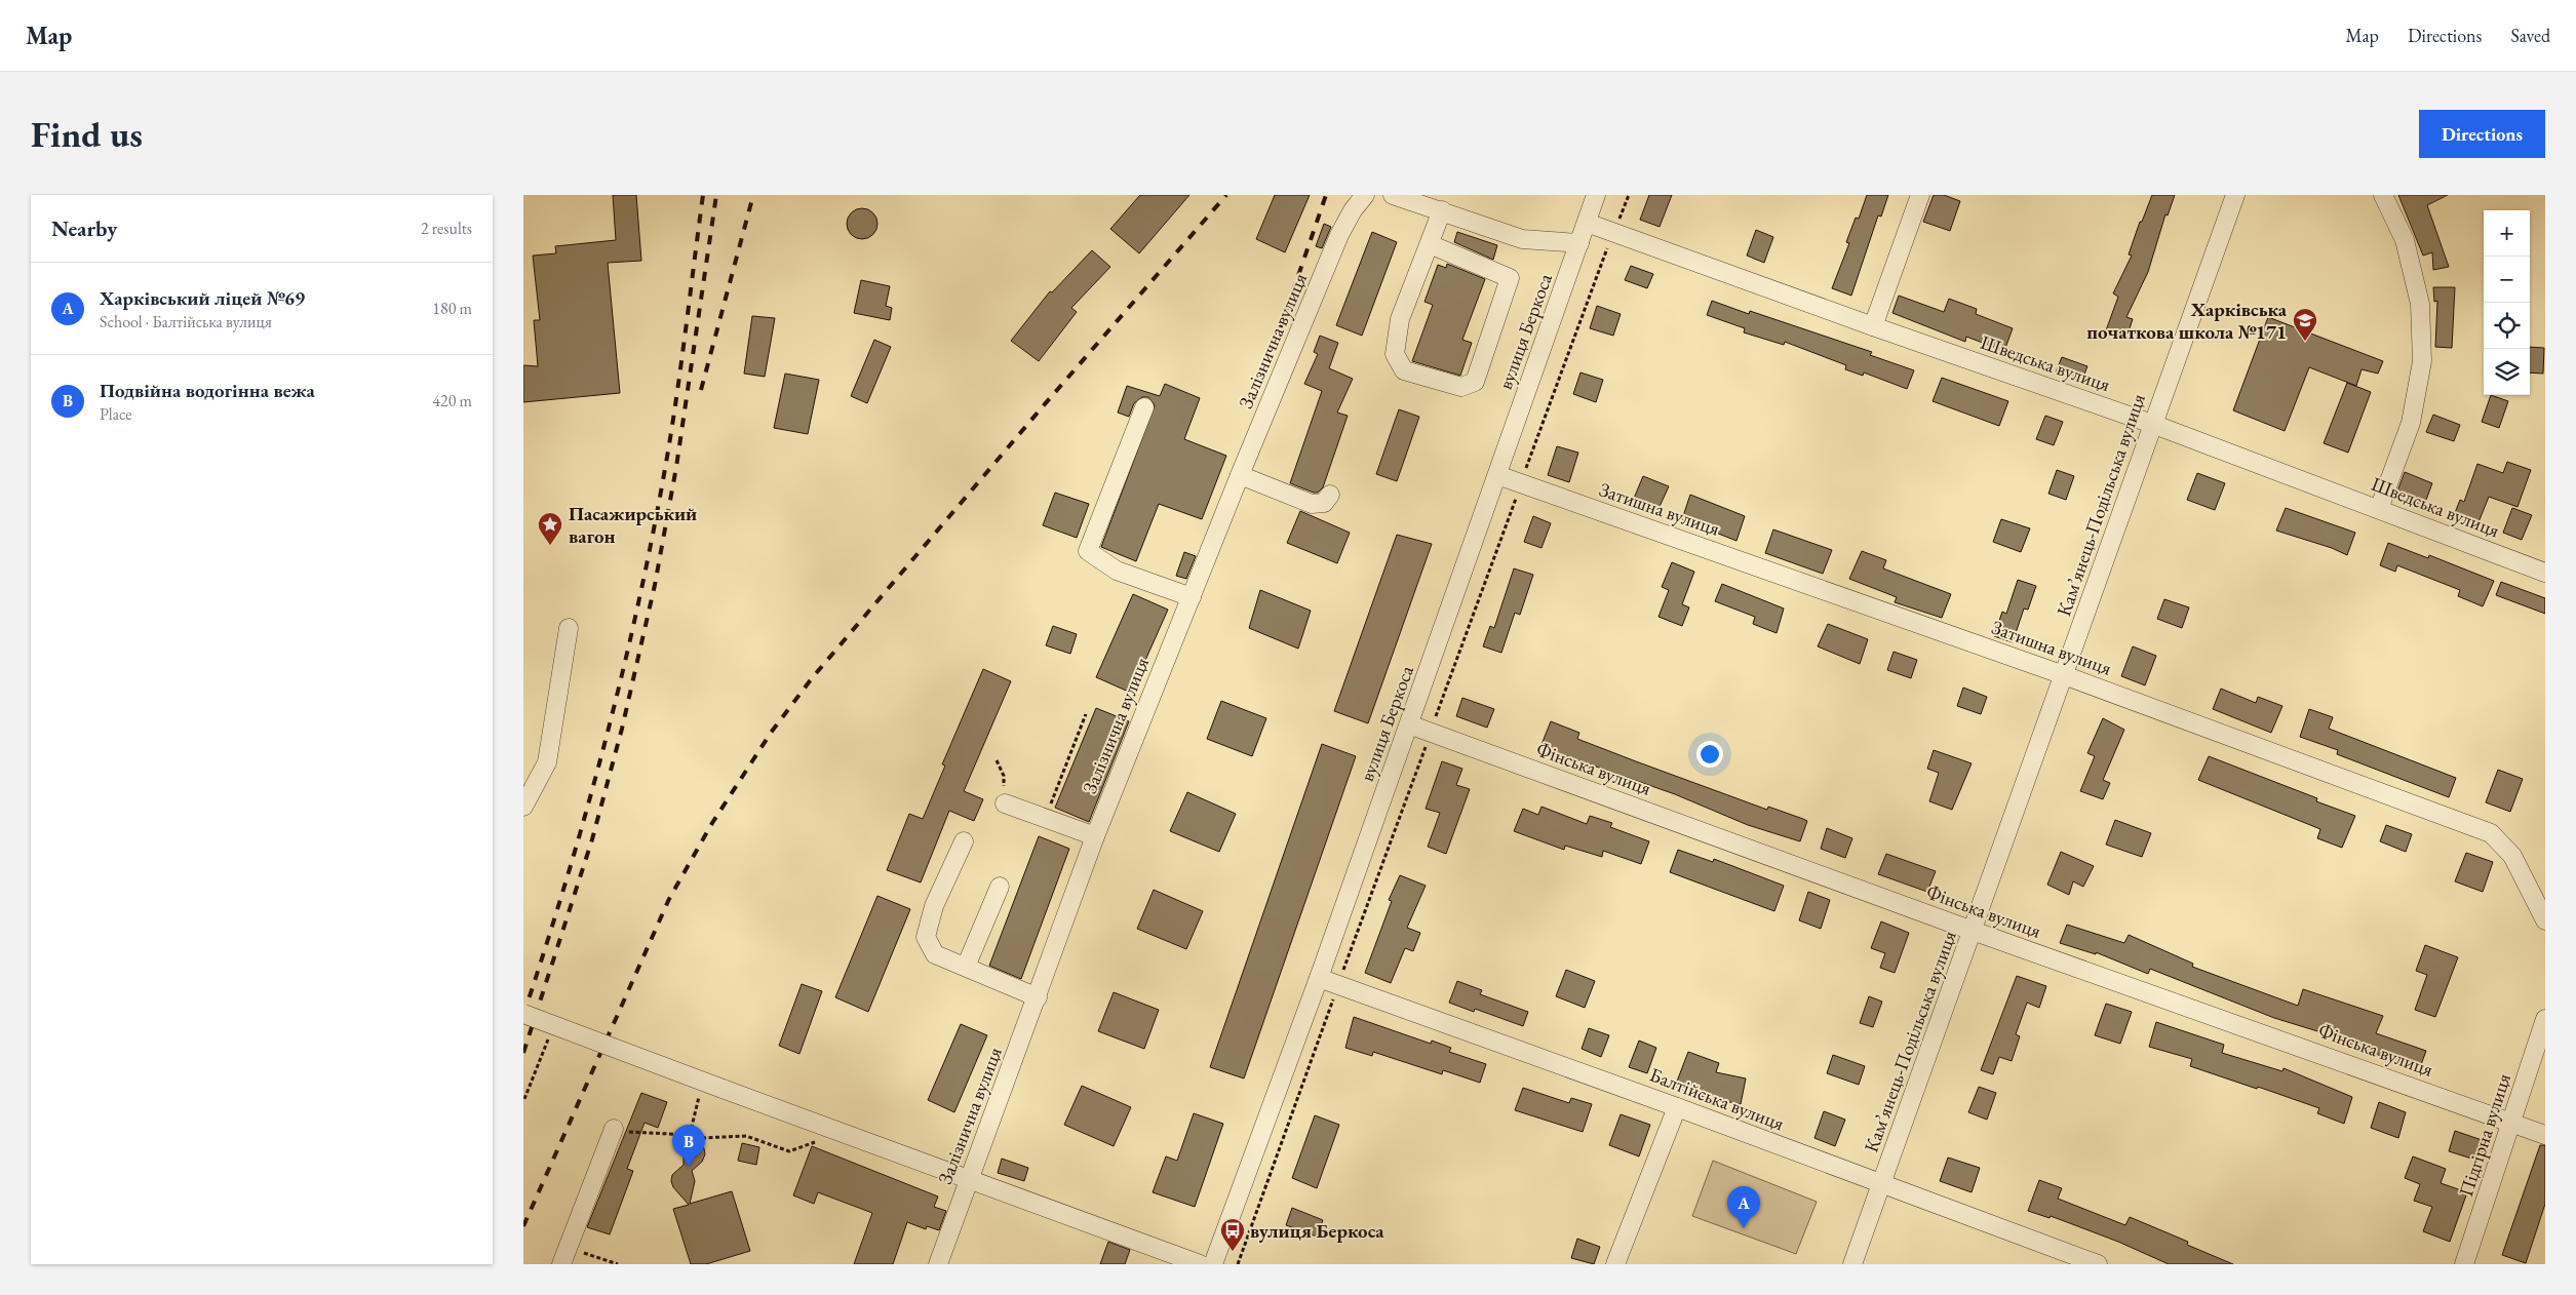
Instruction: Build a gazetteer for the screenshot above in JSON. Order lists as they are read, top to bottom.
{
  "streets": {
    "street": [
      "вулиця Беркоса",
      "Залізнична вулиця",
      "Шведська вулиця",
      "Кам’янець-Подільська вулиця",
      "Затишна вулиця",
      "Фінська вулиця",
      "Балтійська вулиця",
      "Підгірна вулиця"
    ]
  },
  "crossings": [
    ["вулиця Беркоса", "Шведська вулиця"],
    ["вулиця Беркоса", "Затишна вулиця"],
    ["вулиця Беркоса", "Фінська вулиця"],
    ["вулиця Беркоса", "Балтійська вулиця"],
    ["Шведська вулиця", "Кам’янець-Подільська вулиця"],
    ["Кам’янець-Подільська вулиця", "Затишна вулиця"],
    ["Кам’янець-Подільська вулиця", "Фінська вулиця"],
    ["Кам’янець-Подільська вулиця", "Балтійська вулиця"],
    ["Фінська вулиця", "Підгірна вулиця"]
  ],
  "places": {
    "school or university": ["Харківська початкова школа №171"],
    "place": ["Пасажирський вагон"],
    "bus stop": ["вулиця Беркоса"]
  },
  "page": {
    "header": "Map",
    "nav": ["Map", "Directions", "Saved"],
    "buttons": "Directions",
    "title": "Find us",
    "heading": ["Nearby", "2 results"],
    "map_buttons": ["+", "−"],
    "list": [
      {
        "mark": "A",
        "name": "Харківський ліцей №69",
        "note": "School · Балтійська вулиця",
        "value": "180 m"
      },
      {
        "mark": "B",
        "name": "Подвійна водогінна вежа",
        "note": "Place",
        "value": "420 m"
      }
    ],
    "pins": ["B", "A"]
  }
}
